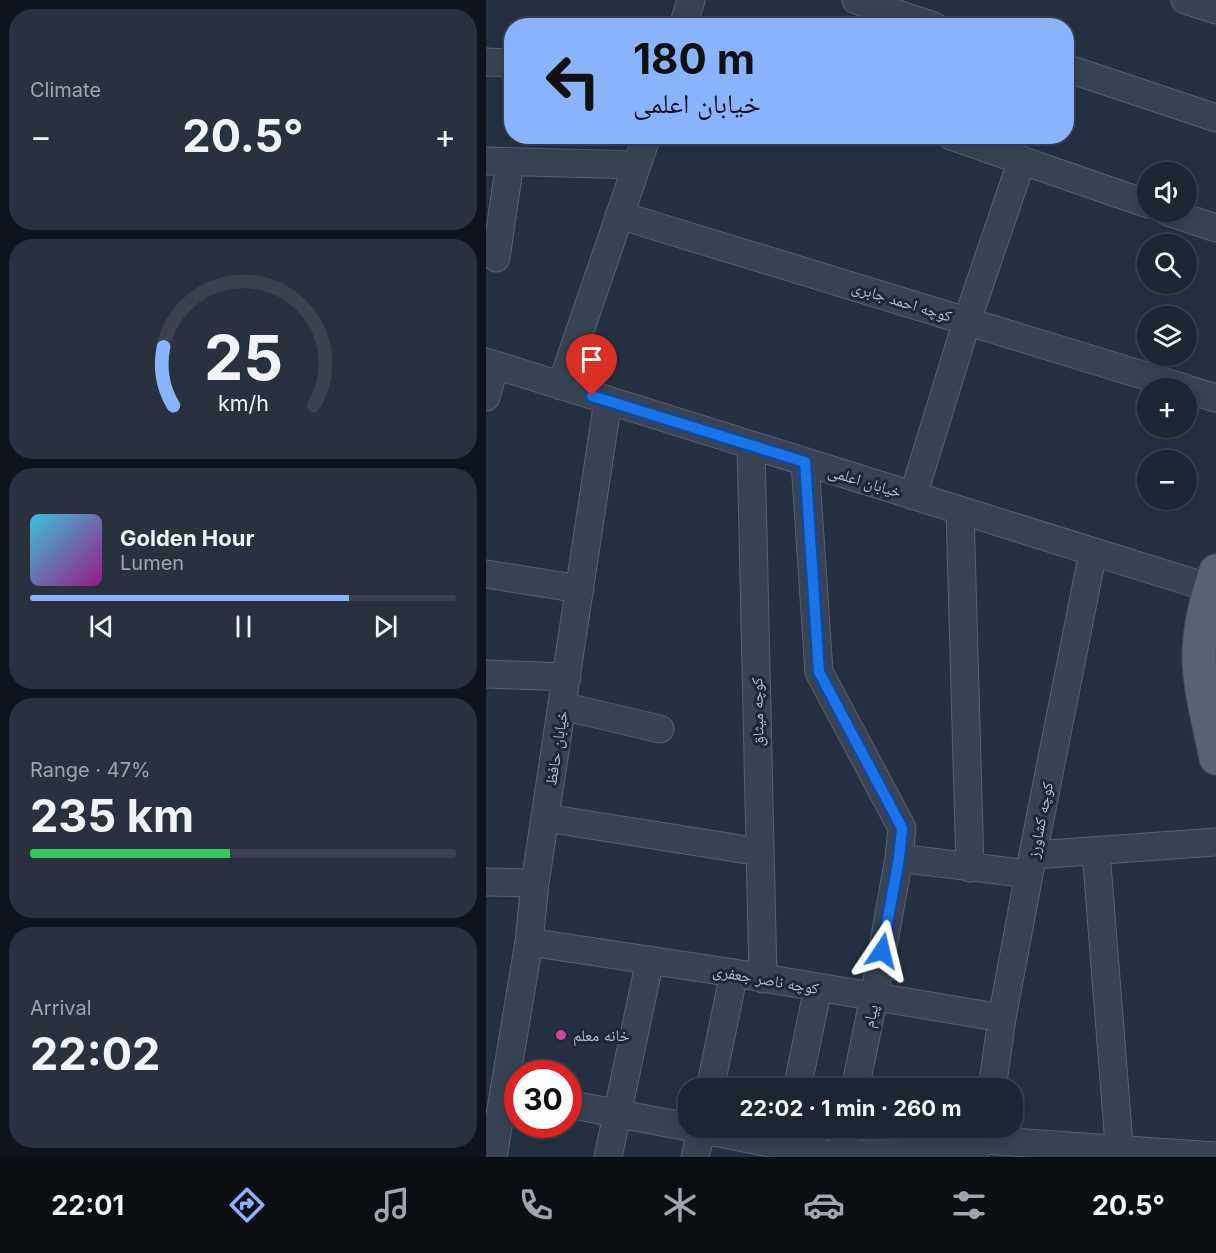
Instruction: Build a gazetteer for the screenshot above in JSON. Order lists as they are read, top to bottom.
{
  "streets": {
    "street": [
      "کوچه احمد جابری",
      "خیابان اعلمی",
      "کوچه میثاق",
      "خیابان حافظ",
      "کوچه کشاورز",
      "کوچه ناصر جعفری",
      "پیام"
    ]
  },
  "crossings": [
    ["خیابان اعلمی", "کوچه میثاق"],
    ["خیابان اعلمی", "خیابان حافظ"],
    ["خیابان اعلمی", "کوچه کشاورز"],
    ["خیابان اعلمی", "پیام"],
    ["کوچه میثاق", "کوچه ناصر جعفری"],
    ["خیابان حافظ", "کوچه ناصر جعفری"],
    ["کوچه کشاورز", "کوچه ناصر جعفری"],
    ["کوچه ناصر جعفری", "پیام"]
  ],
  "places": ["خانه معلم"],
  "page": {
    "tile": [
      "Climate",
      ["Range · 47%", "235 km"],
      ["Arrival", "22:02"]
    ],
    "turn": ["180 m", "خیابان اعلمی"],
    "heat": ["−", "20.5°", "+"],
    "map_buttons": ["+", "−"],
    "song": ["Golden Hour", "Lumen"],
    "limit": "30",
    "trip": "22:02 · 1 min · 260 m",
    "tabs": ["22:01", "20.5°"],
    "gauge": ["25", "km/h"]
  }
}
